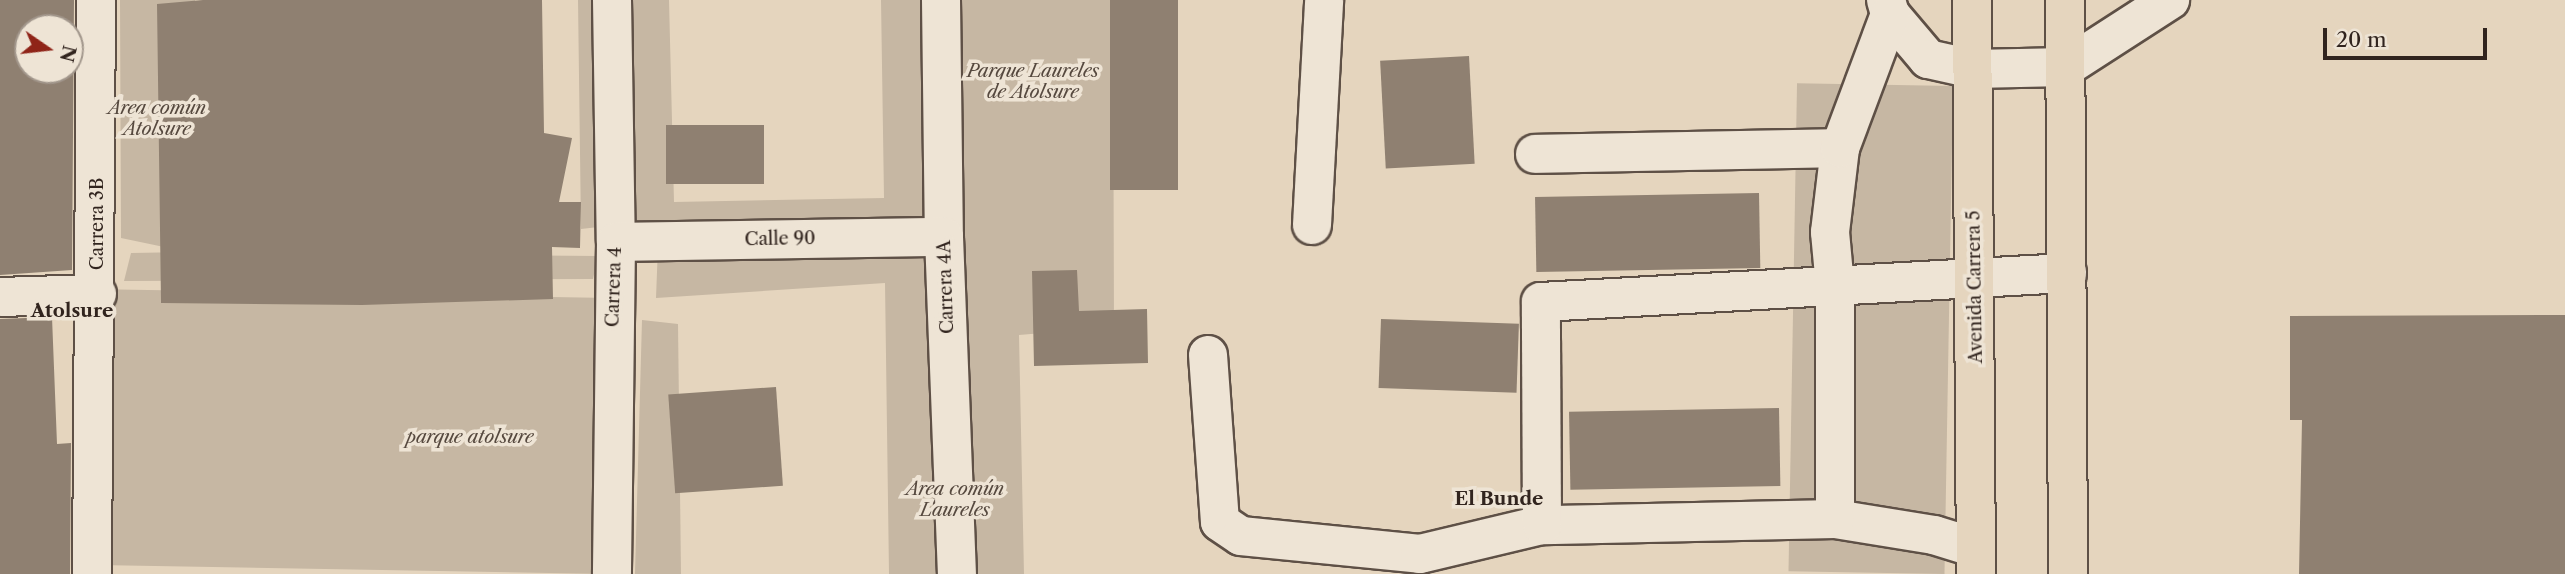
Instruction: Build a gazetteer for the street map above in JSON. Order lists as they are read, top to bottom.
{
  "streets": {
    "main road": ["Avenida Carrera 5"],
    "street": [
      "Carrera 3B",
      "Calle 90",
      "Carrera 4",
      "Carrera 4A"
    ]
  },
  "crossings": [
    ["Calle 90", "Carrera 4"],
    ["Calle 90", "Carrera 4A"]
  ],
  "districts": ["Atolsure", "El Bunde"],
  "parks": [
    "Parque Laureles de Atolsure",
    "Area común Atolsure",
    "parque atolsure",
    "Area común Laureles"
  ],
  "scale_bar": "20 m",
  "north": "right"
}
